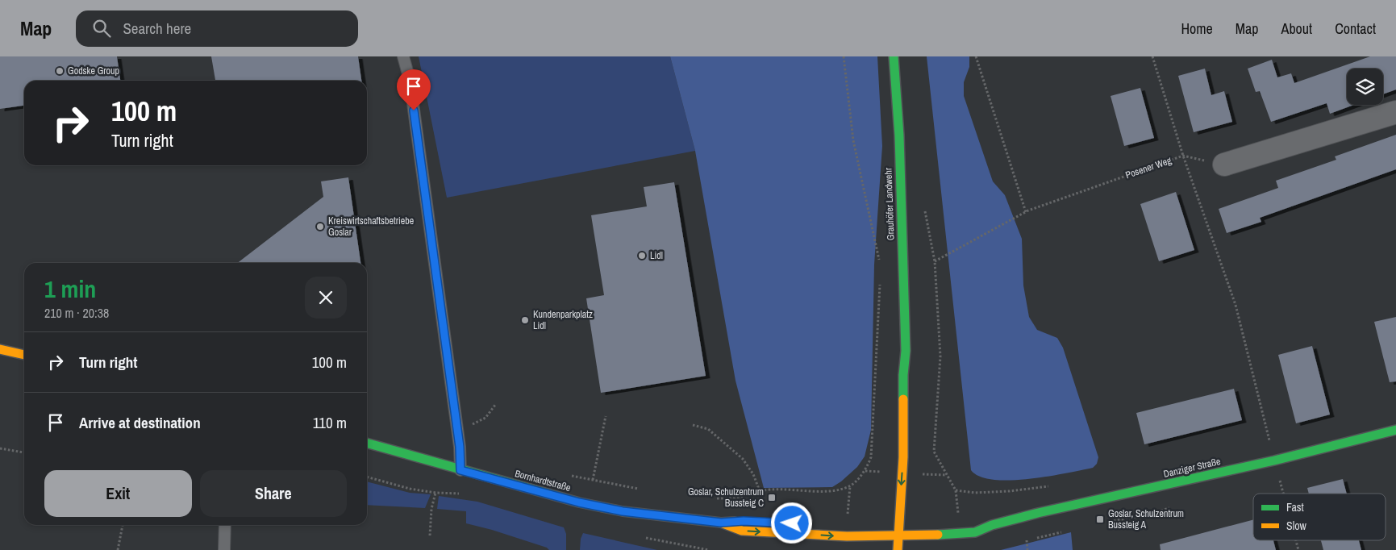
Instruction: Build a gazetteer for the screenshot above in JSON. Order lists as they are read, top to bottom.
{
  "streets": {
    "street": ["Grauhöfer Landwehr", "Danziger Straße", "Bornhardtstraße"],
    "path": ["Posener Weg"]
  },
  "crossings": [
    ["Grauhöfer Landwehr", "Danziger Straße"],
    ["Grauhöfer Landwehr", "Bornhardtstraße"],
    ["Danziger Straße", "Bornhardtstraße"]
  ],
  "places": {
    "other": [
      "Godske Group",
      "Kreiswirtschaftsbetriebe Goslar",
      "Lidl",
      "Kundenparkplatz Lidl"
    ],
    "transit": ["Goslar, Schulzentrum Bussteig C", "Goslar, Schulzentrum Bussteig A"]
  },
  "legend": ["Fast", "Slow"],
  "page": {
    "header": "Map",
    "search": "Search here",
    "nav": [
      "Home",
      "Map",
      "About",
      "Contact"
    ],
    "turn": ["100 m", "Turn right"],
    "heading": ["1 min", "210 m · 20:38"],
    "list": [
      {
        "name": "Turn right",
        "value": "100 m"
      },
      {
        "name": "Arrive at destination",
        "value": "110 m"
      }
    ],
    "buttons": ["Exit", "Share"]
  }
}
